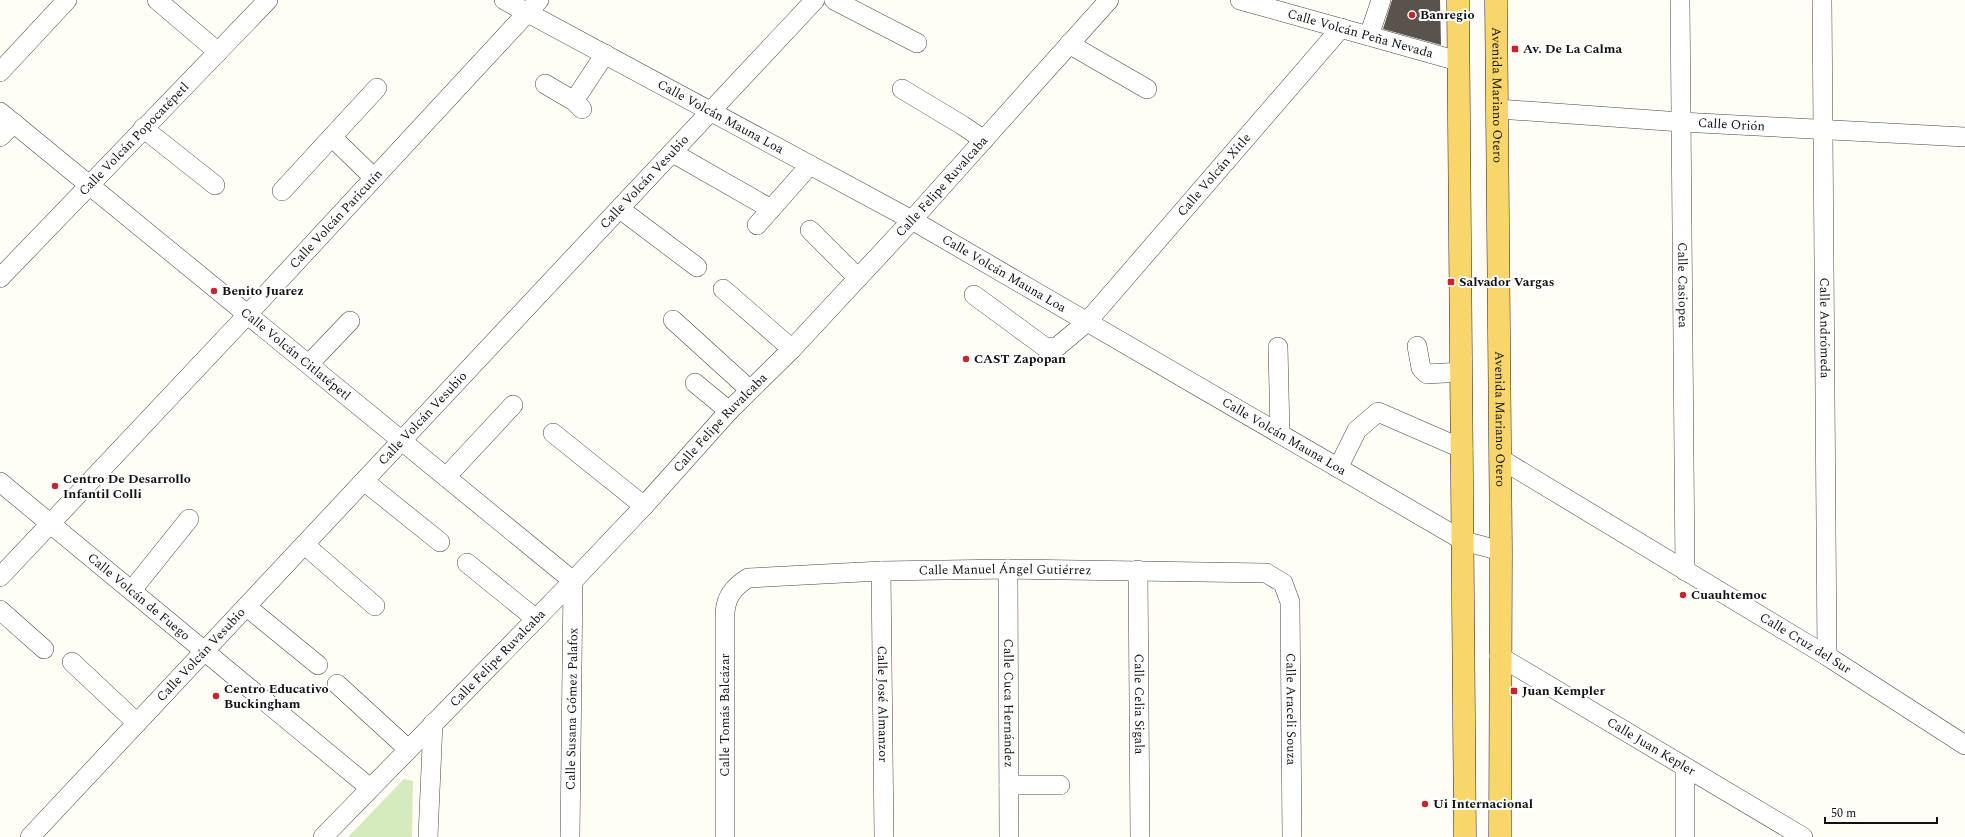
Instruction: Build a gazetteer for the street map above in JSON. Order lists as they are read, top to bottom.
{
  "streets": {
    "main road": ["Avenida Mariano Otero"],
    "street": [
      "Calle Volcán Peña Nevada",
      "Calle Volcán Mauna Loa",
      "Calle Orión",
      "Calle Volcán Popocatépetl",
      "Calle Volcán Xitle",
      "Calle Volcán Vesubio",
      "Calle Felipe Ruvalcaba",
      "Calle Volcán Paricutín",
      "Calle Casiopea",
      "Calle Andrómeda",
      "Calle Volcán Citlatépetl",
      "Calle Manuel Ángel Gutiérrez",
      "Calle Volcán de Fuego",
      "Calle Cruz del Sur",
      "Calle Cuca Hernández",
      "Calle José Almanzor",
      "Calle Celia Sigala",
      "Calle Susana Gómez Palafox",
      "Calle Araceli Souza",
      "Calle Tomás Balcázar",
      "Calle Juan Kepler"
    ]
  },
  "crossings": [
    ["Calle Volcán Peña Nevada", "Calle Volcán Xitle"],
    ["Avenida Mariano Otero", "Calle Volcán Mauna Loa"],
    ["Avenida Mariano Otero", "Calle Orión"],
    ["Avenida Mariano Otero", "Calle Cruz del Sur"],
    ["Avenida Mariano Otero", "Calle Juan Kepler"],
    ["Calle Volcán Mauna Loa", "Calle Volcán Xitle"],
    ["Calle Volcán Mauna Loa", "Calle Volcán Vesubio"],
    ["Calle Volcán Mauna Loa", "Calle Felipe Ruvalcaba"],
    ["Calle Volcán Mauna Loa", "Calle Volcán Paricutín"],
    ["Calle Orión", "Calle Casiopea"],
    ["Calle Orión", "Calle Andrómeda"],
    ["Calle Volcán Popocatépetl", "Calle Volcán Citlatépetl"],
    ["Calle Volcán Vesubio", "Calle Volcán Citlatépetl"],
    ["Calle Volcán Vesubio", "Calle Volcán de Fuego"],
    ["Calle Felipe Ruvalcaba", "Calle Volcán Citlatépetl"],
    ["Calle Felipe Ruvalcaba", "Calle Volcán de Fuego"],
    ["Calle Felipe Ruvalcaba", "Calle Susana Gómez Palafox"],
    ["Calle Volcán Paricutín", "Calle Volcán Citlatépetl"],
    ["Calle Volcán Paricutín", "Calle Volcán de Fuego"],
    ["Calle Casiopea", "Calle Cruz del Sur"],
    ["Calle Andrómeda", "Calle Cruz del Sur"],
    ["Calle Volcán Citlatépetl", "Calle Susana Gómez Palafox"],
    ["Calle Manuel Ángel Gutiérrez", "Calle Cuca Hernández"],
    ["Calle Manuel Ángel Gutiérrez", "Calle José Almanzor"],
    ["Calle Manuel Ángel Gutiérrez", "Calle Celia Sigala"],
    ["Calle Manuel Ángel Gutiérrez", "Calle Araceli Souza"],
    ["Calle Manuel Ángel Gutiérrez", "Calle Tomás Balcázar"]
  ],
  "places": {
    "other": [
      "Banregio",
      "Benito Juarez",
      "CAST Zapopan",
      "Centro De Desarrollo Infantil Colli",
      "Cuauhtemoc",
      "Centro Educativo Buckingham",
      "Ui Internacional"
    ],
    "transit": ["Av. De La Calma", "Salvador Vargas", "Juan Kempler"]
  },
  "scale_bar": "50 m"
}
